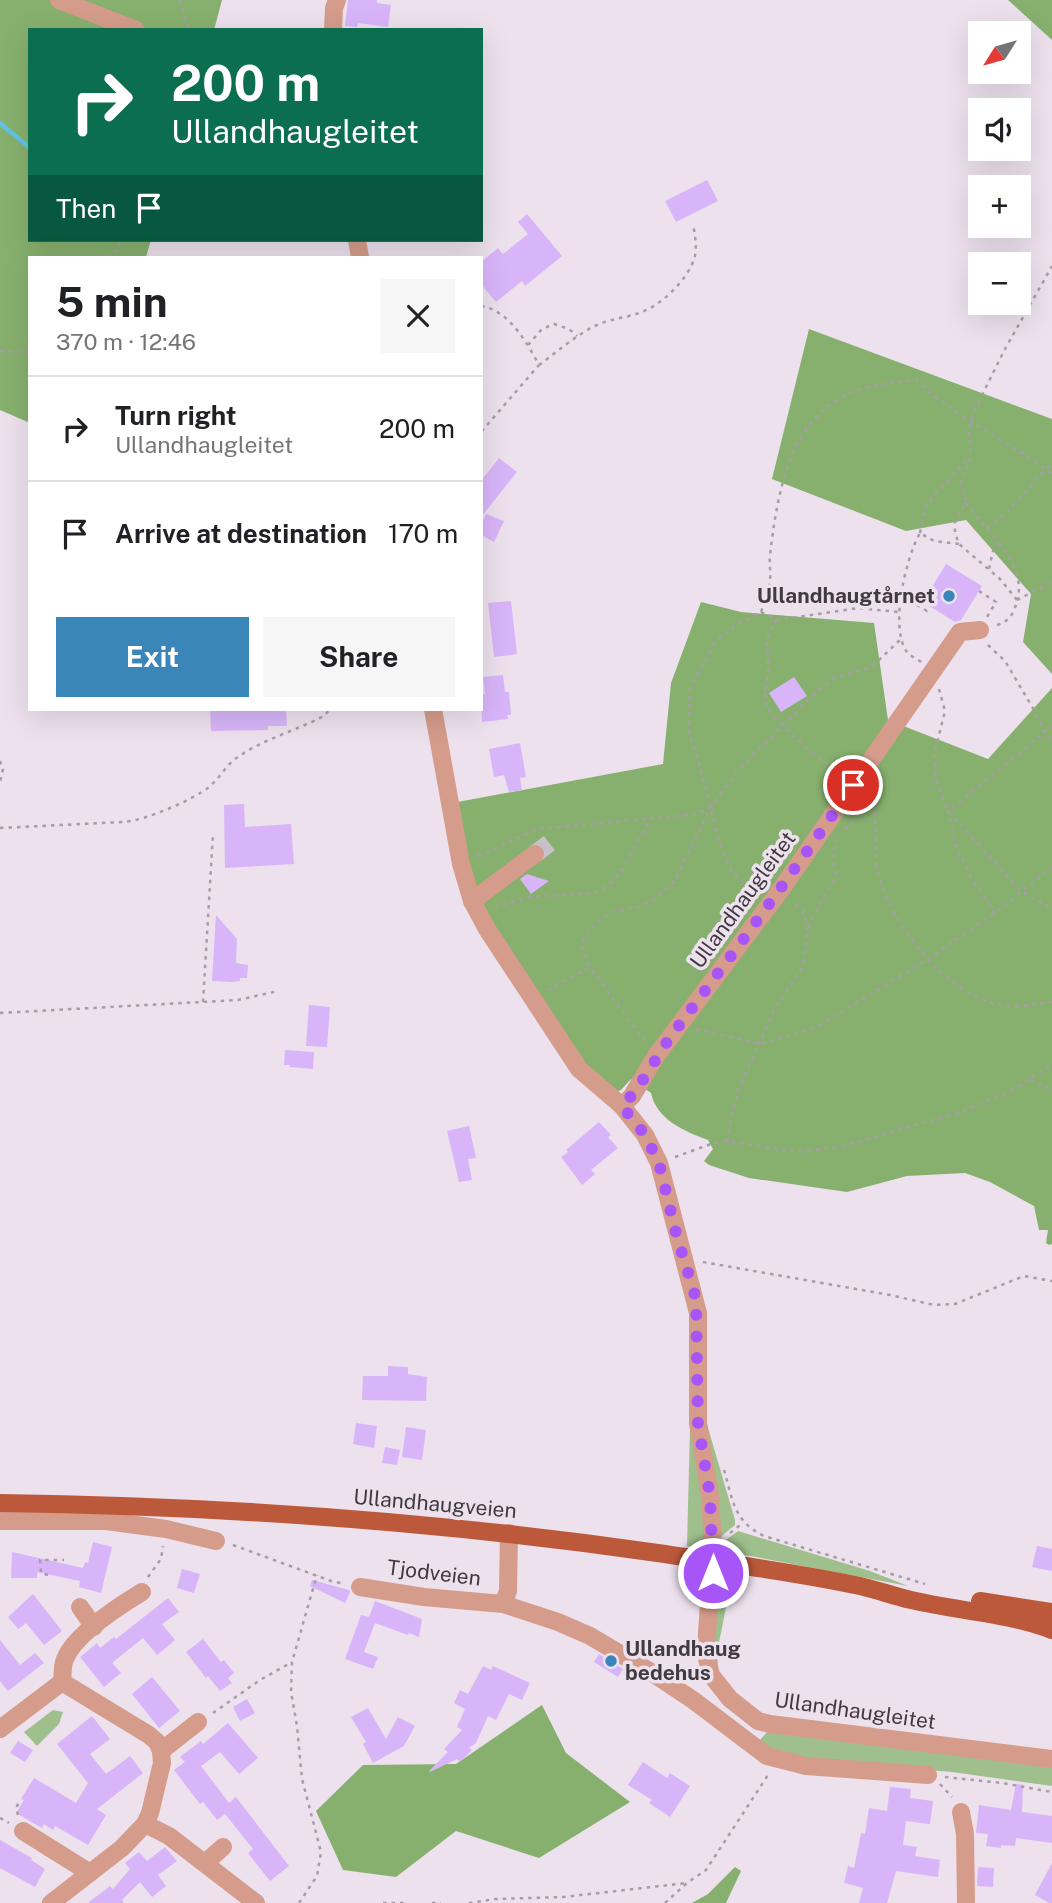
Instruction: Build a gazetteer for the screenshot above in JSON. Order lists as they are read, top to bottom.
{
  "streets": {
    "main road": ["Ullandhaugveien"],
    "street": ["Ullandhaugleitet", "Tjodveien"]
  },
  "crossings": [
    ["Ullandhaugveien", "Tjodveien"]
  ],
  "places": ["Ullandhaugtårnet", "Ullandhaug bedehus"],
  "north": "bottom left",
  "page": {
    "map_buttons": ["+", "−"],
    "turn": ["200 m", "Ullandhaugleitet"],
    "then": "Then",
    "heading": ["5 min", "370 m · 12:46"],
    "list": [
      {
        "name": "Turn right",
        "note": "Ullandhaugleitet",
        "value": "200 m"
      },
      {
        "name": "Arrive at destination",
        "value": "170 m"
      }
    ],
    "buttons": ["Exit", "Share"]
  }
}
